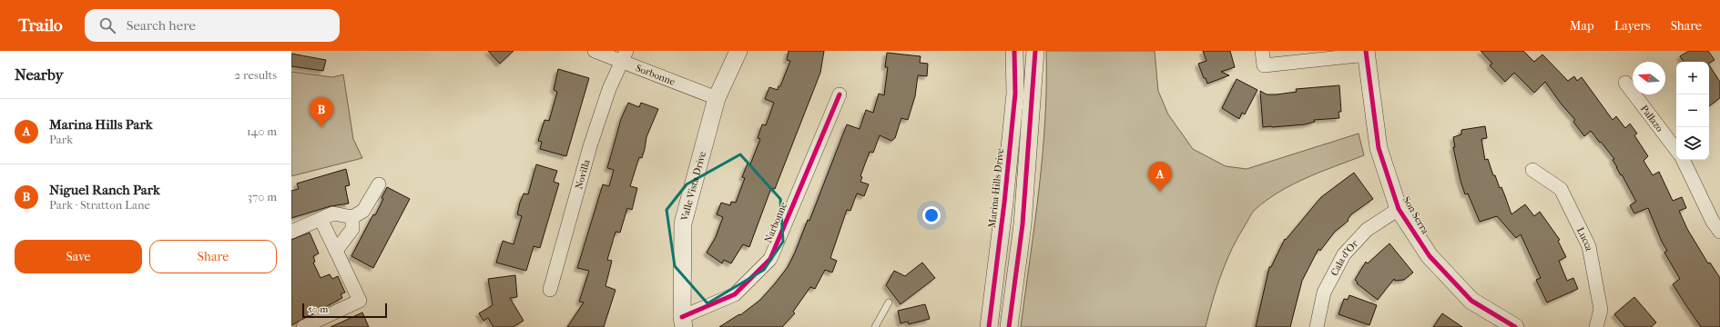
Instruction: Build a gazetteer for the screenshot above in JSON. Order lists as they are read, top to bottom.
{
  "streets": {
    "street": [
      "Sorbonne",
      "Pallazo",
      "Novilla",
      "Valle Vista Drive",
      "Marina Hills Drive",
      "Son Serra",
      "Narbonne",
      "Lucca",
      "Cala d'Or"
    ]
  },
  "crossings": [
    ["Sorbonne", "Novilla"],
    ["Sorbonne", "Valle Vista Drive"],
    ["Valle Vista Drive", "Narbonne"],
    ["Son Serra", "Cala d'Or"]
  ],
  "scale_bar": "50 m",
  "north": "left",
  "page": {
    "header": "Trailo",
    "search": "Search here",
    "nav": ["Map", "Layers", "Share"],
    "heading": ["Nearby", "2 results"],
    "map_buttons": ["+", "−"],
    "pins": ["B", "A"],
    "list": [
      {
        "mark": "A",
        "name": "Marina Hills Park",
        "note": "Park",
        "value": "140 m"
      },
      {
        "mark": "B",
        "name": "Niguel Ranch Park",
        "note": "Park · Stratton Lane",
        "value": "370 m"
      }
    ],
    "buttons": ["Save", "Share"],
    "scale": "50 m"
  }
}
